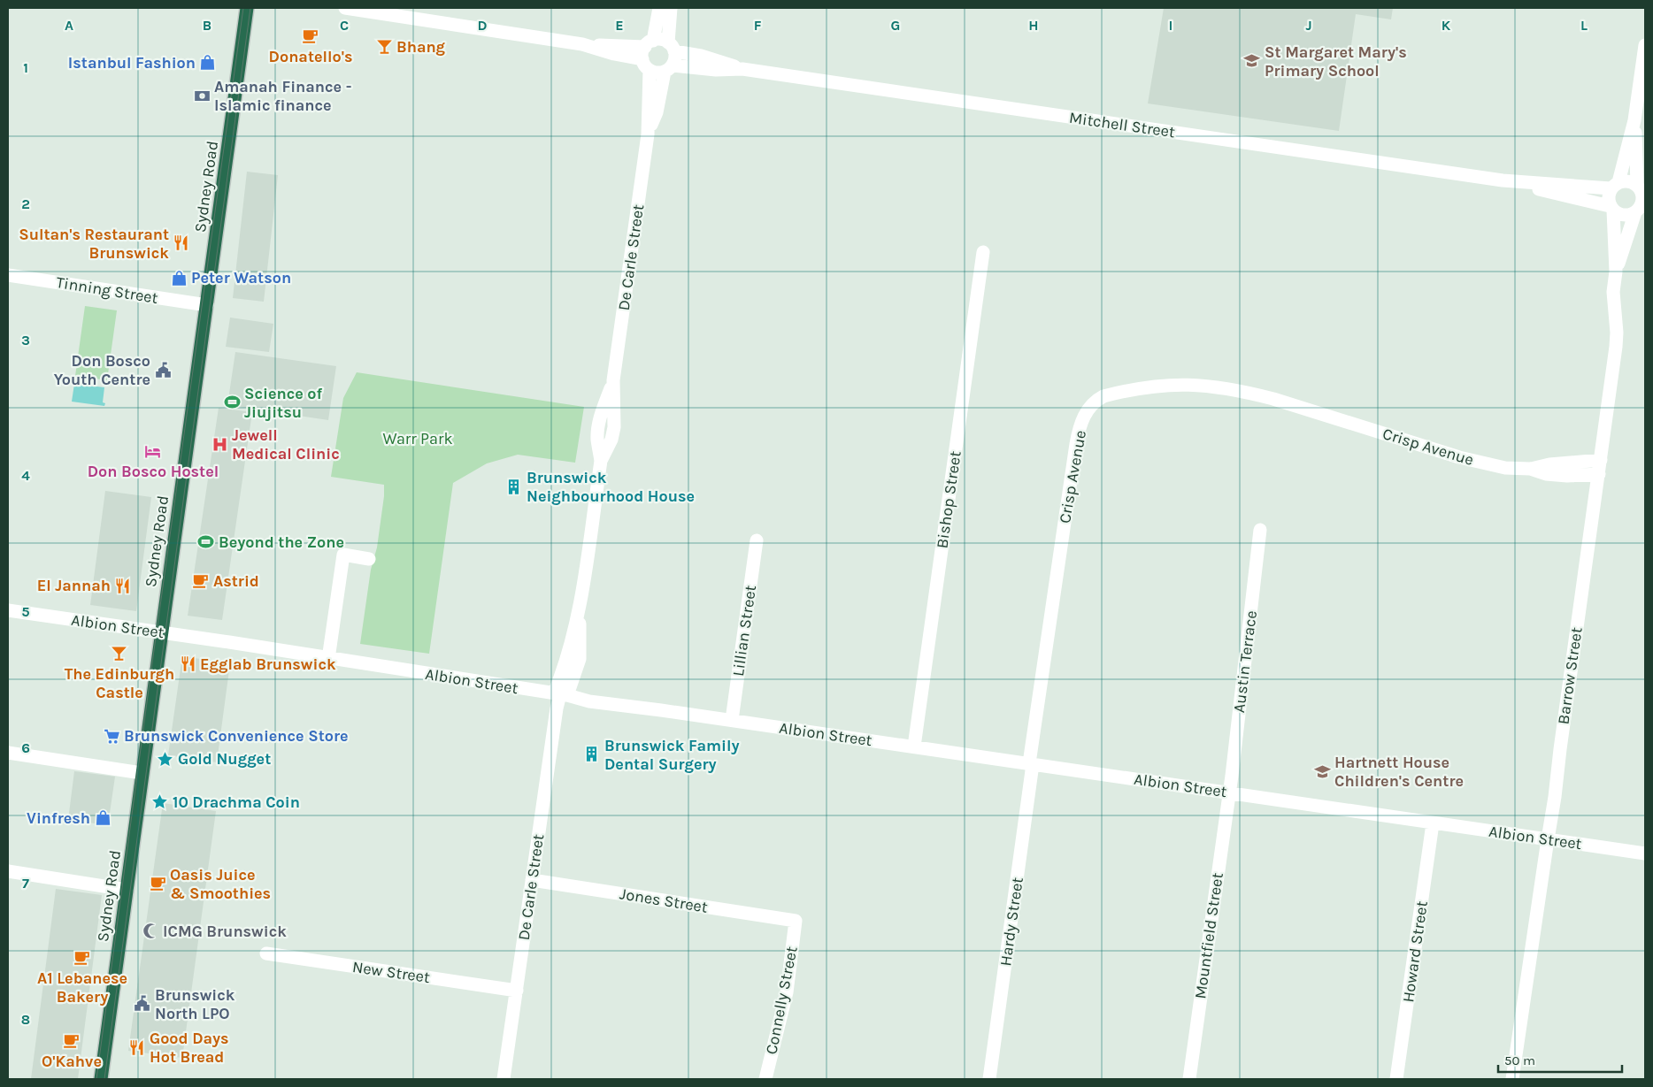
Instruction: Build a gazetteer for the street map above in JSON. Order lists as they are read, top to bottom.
{
  "streets": {
    "highway": ["Sydney Road"],
    "street": [
      "Mitchell Street",
      "De Carle Street",
      "Tinning Street",
      "Crisp Avenue",
      "Bishop Street",
      "Albion Street",
      "Lillian Street",
      "Austin Terrace",
      "Barrow Street",
      "Jones Street",
      "Hardy Street",
      "Mountfield Street",
      "Howard Street",
      "New Street",
      "Connelly Street"
    ]
  },
  "crossings": [
    ["Mitchell Street", "De Carle Street"],
    ["Mitchell Street", "Barrow Street"],
    ["Sydney Road", "Tinning Street"],
    ["Sydney Road", "Albion Street"],
    ["De Carle Street", "Albion Street"],
    ["De Carle Street", "Jones Street"],
    ["De Carle Street", "New Street"],
    ["Crisp Avenue", "Albion Street"],
    ["Crisp Avenue", "Barrow Street"],
    ["Crisp Avenue", "Hardy Street"],
    ["Bishop Street", "Albion Street"],
    ["Albion Street", "Lillian Street"],
    ["Albion Street", "Austin Terrace"],
    ["Albion Street", "Barrow Street"],
    ["Albion Street", "Hardy Street"],
    ["Albion Street", "Mountfield Street"],
    ["Albion Street", "Howard Street"],
    ["Austin Terrace", "Mountfield Street"],
    ["Jones Street", "Connelly Street"]
  ],
  "parks": ["Warr Park"],
  "places": {
    "cafe": [
      "Donatello's",
      "Astrid",
      "Oasis Juice & Smoothies",
      "A1 Lebanese Bakery",
      "O'Kahve"
    ],
    "bar": ["Bhang", "The Edinburgh Castle"],
    "school or university": ["St Margaret Mary's Primary School", "Hartnett House Children's Centre"],
    "shop": ["Istanbul Fashion", "Peter Watson", "Vinfresh"],
    "bank": ["Amanah Finance - Islamic finance"],
    "restaurant": [
      "Sultan's Restaurant Brunswick",
      "El Jannah",
      "Egglab Brunswick",
      "Good Days Hot Bread"
    ],
    "public building": ["Don Bosco Youth Centre", "Brunswick North LPO"],
    "sports": ["Science of Jiujitsu", "Beyond the Zone"],
    "hospital": ["Jewell Medical Clinic"],
    "hotel": ["Don Bosco Hostel"],
    "building": ["Brunswick Neighbourhood House", "Brunswick Family Dental Surgery"],
    "supermarket": ["Brunswick Convenience Store"],
    "place": ["Gold Nugget", "10 Drachma Coin"],
    "mosque": ["ICMG Brunswick"]
  },
  "scale_bar": "50 m",
  "grid": {
    "columns": [
      "A",
      "B",
      "C",
      "D",
      "E",
      "F",
      "G",
      "H",
      "I",
      "J",
      "K",
      "L"
    ],
    "rows": [
      "1",
      "2",
      "3",
      "4",
      "5",
      "6",
      "7",
      "8"
    ]
  }
}
